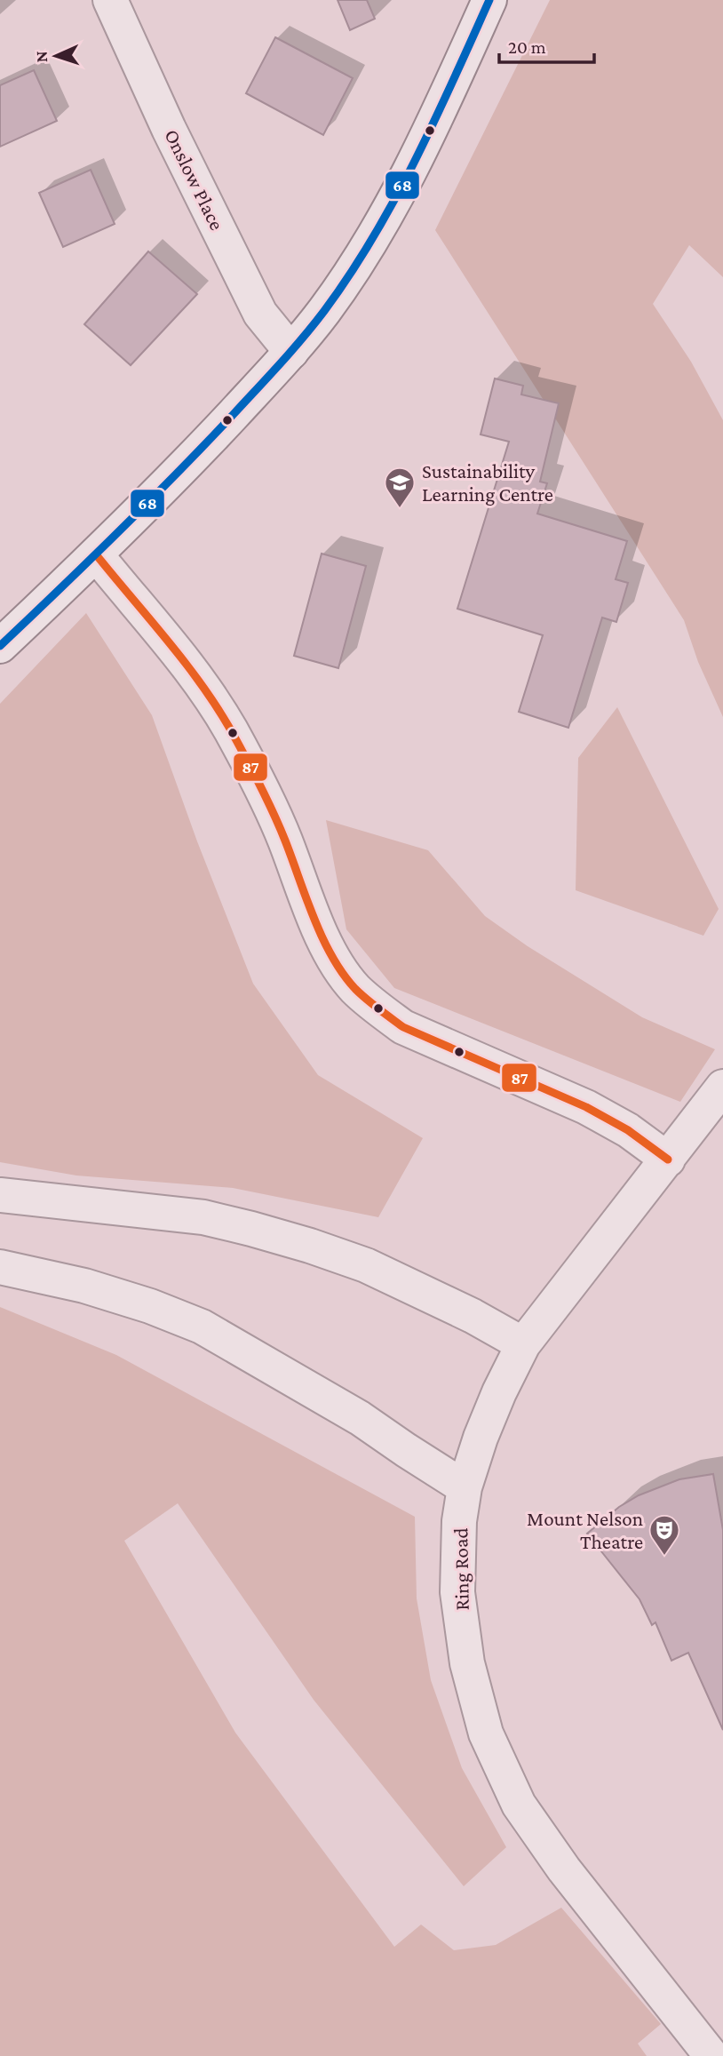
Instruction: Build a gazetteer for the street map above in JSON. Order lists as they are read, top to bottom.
{
  "streets": {
    "street": ["Onslow Place", "Ring Road"]
  },
  "places": {
    "school or university": ["Sustainability Learning Centre"],
    "theatre": ["Mount Nelson Theatre"]
  },
  "lines": ["transit line 68", "transit line 87"],
  "scale_bar": "20 m",
  "north": "left"
}
